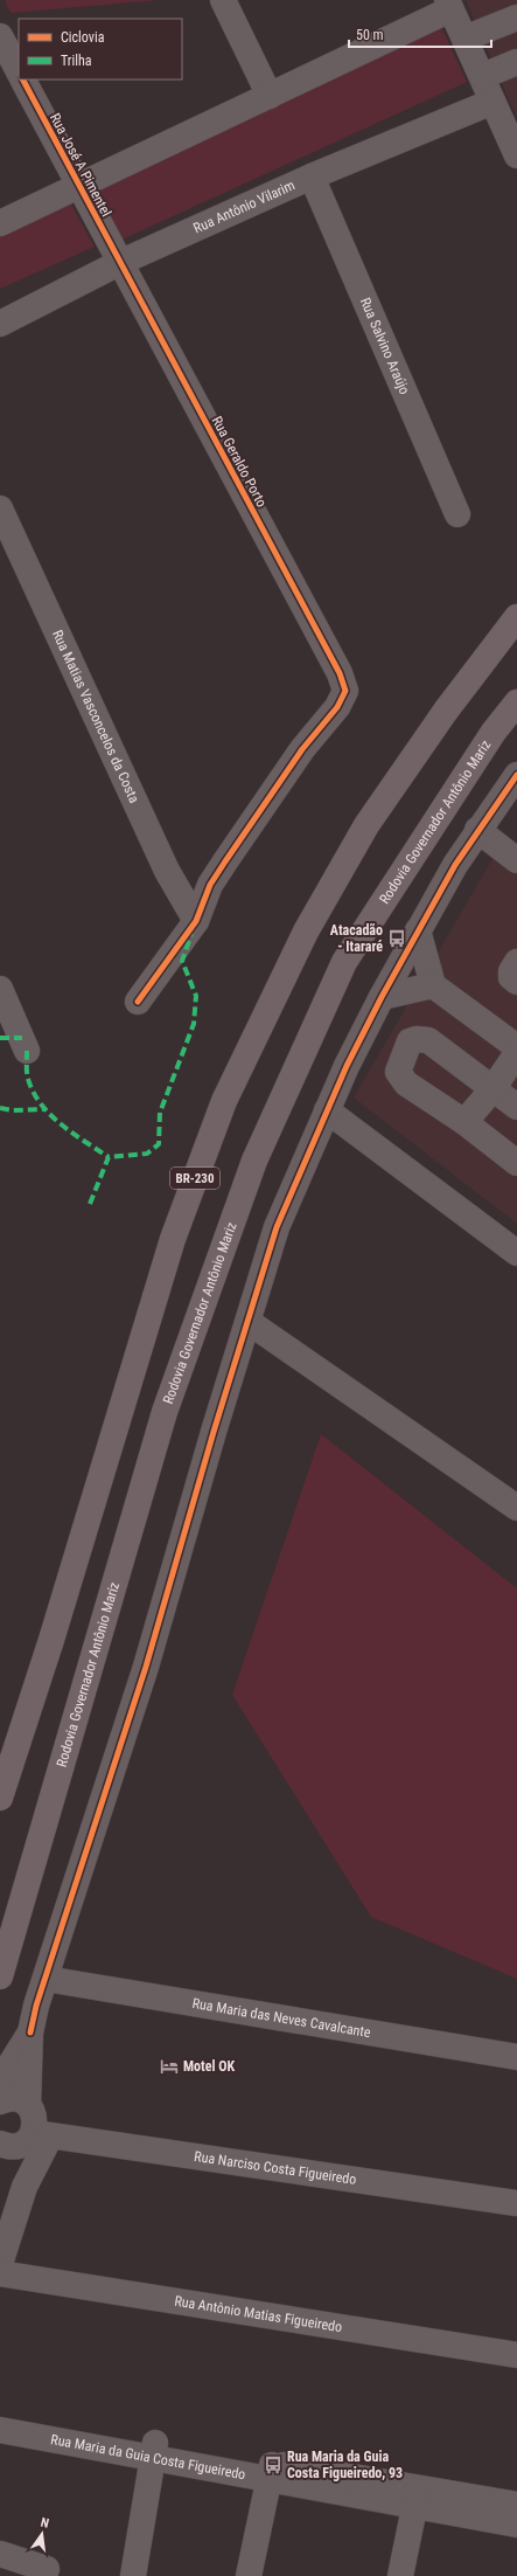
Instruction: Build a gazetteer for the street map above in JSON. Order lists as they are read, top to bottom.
{
  "streets": {
    "highway": ["Rodovia Governador Antônio Mariz", "BR-230"],
    "street": [
      "Rua José A Pimentel",
      "Rua Antônio Vilarim",
      "Rua Salvino Araújo",
      "Rua Geraldo Porto",
      "Rua Matias Vasconcelos da Costa",
      "Rua Maria das Neves Cavalcante",
      "Rua Narciso Costa Figueiredo",
      "Rua Antônio Matias Figueiredo",
      "Rua Maria da Guia Costa Figueiredo"
    ]
  },
  "crossings": [
    ["Rua José A Pimentel", "Rua Antônio Vilarim"],
    ["Rua José A Pimentel", "Rua Geraldo Porto"],
    ["Rua Antônio Vilarim", "Rua Salvino Araújo"],
    ["Rua Antônio Vilarim", "Rua Geraldo Porto"],
    ["Rua Geraldo Porto", "Rua Matias Vasconcelos da Costa"]
  ],
  "places": {
    "bus stop": ["Atacadão - Itararé", "Rua Maria da Guia Costa Figueiredo, 93"],
    "hotel": ["Motel OK"]
  },
  "legend": ["Ciclovia", "Trilha"],
  "scale_bar": "50 m",
  "north": "top"
}
